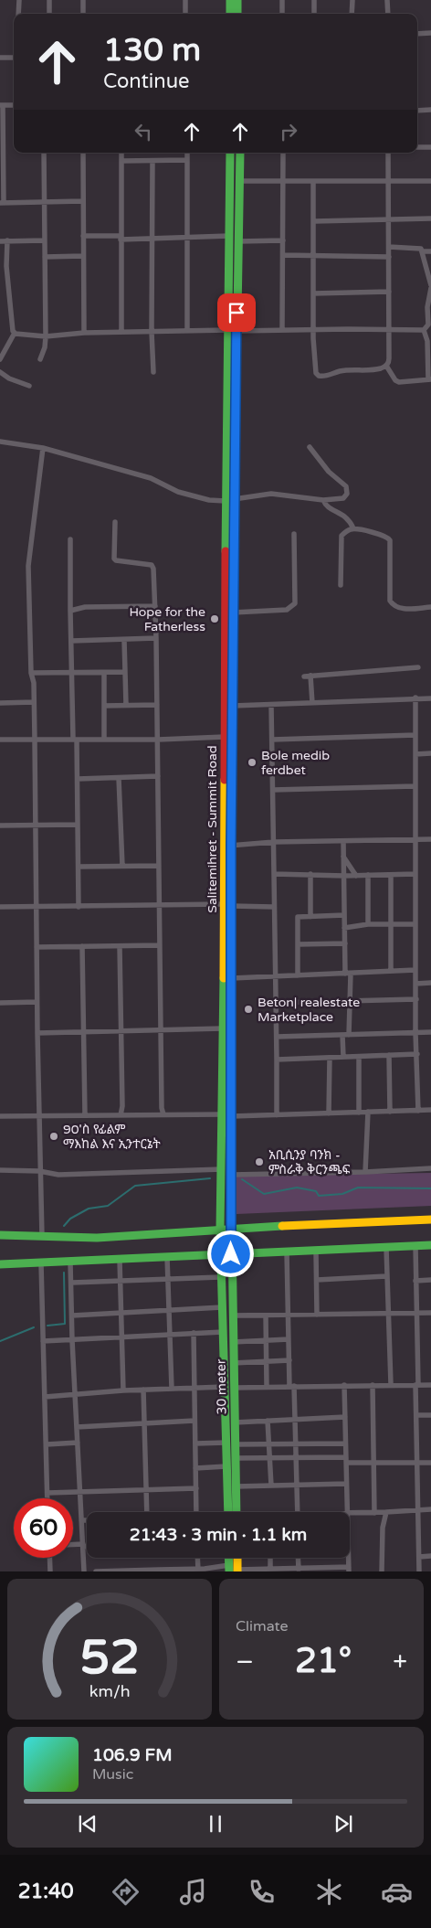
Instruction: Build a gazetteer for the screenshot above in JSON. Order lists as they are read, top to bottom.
{
  "streets": {
    "main road": ["Salitemihret - Summit Road", "30 meter"]
  },
  "crossings": [
    ["Salitemihret - Summit Road", "30 meter"]
  ],
  "places": [
    "Hope for the Fatherless",
    "Bole medib ferdbet",
    "Beton| realestate Marketplace",
    "90'ስ የፊልም ማእከል እና ኢንተርኔት",
    "አቢሲንያ ባንክ - ምስራቅ ቅርንጫፍ"
  ],
  "page": {
    "turn": ["130 m", "Continue"],
    "limit": "60",
    "trip": "21:43 · 3 min · 1.1 km",
    "tile": "Climate",
    "heat": ["−", "21°", "+"],
    "song": ["106.9 FM", "Music"],
    "tabs": "21:40",
    "gauge": ["52", "km/h"]
  }
}
